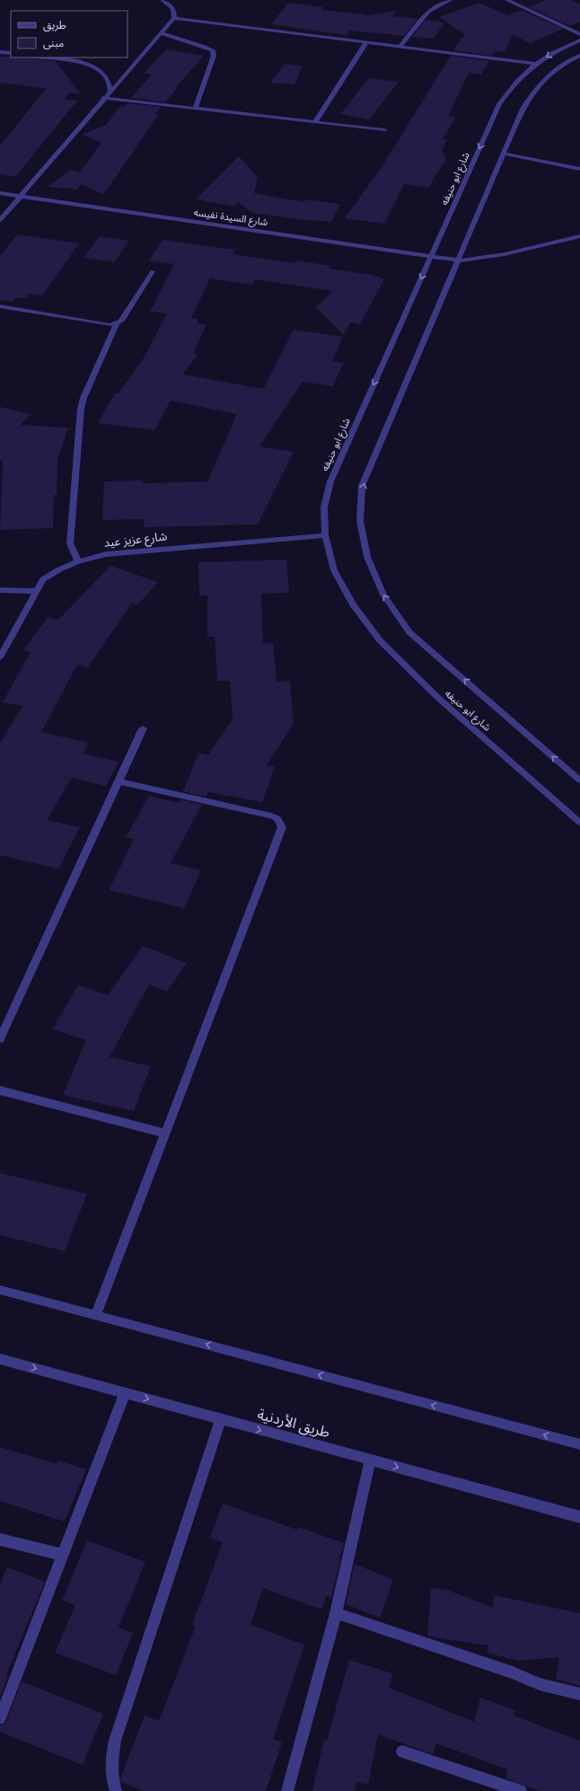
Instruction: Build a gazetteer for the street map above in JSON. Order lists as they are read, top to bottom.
{
  "streets": {
    "street": [
      "شارع ابو حنيفه",
      "شارع السيدة نفيسه",
      "شارع عزيز عيد",
      "طريق الأردنية"
    ]
  },
  "crossings": [
    ["شارع ابو حنيفه", "شارع السيدة نفيسه"],
    ["شارع ابو حنيفه", "شارع عزيز عيد"]
  ],
  "legend": ["طريق", "مبنى"]
}
